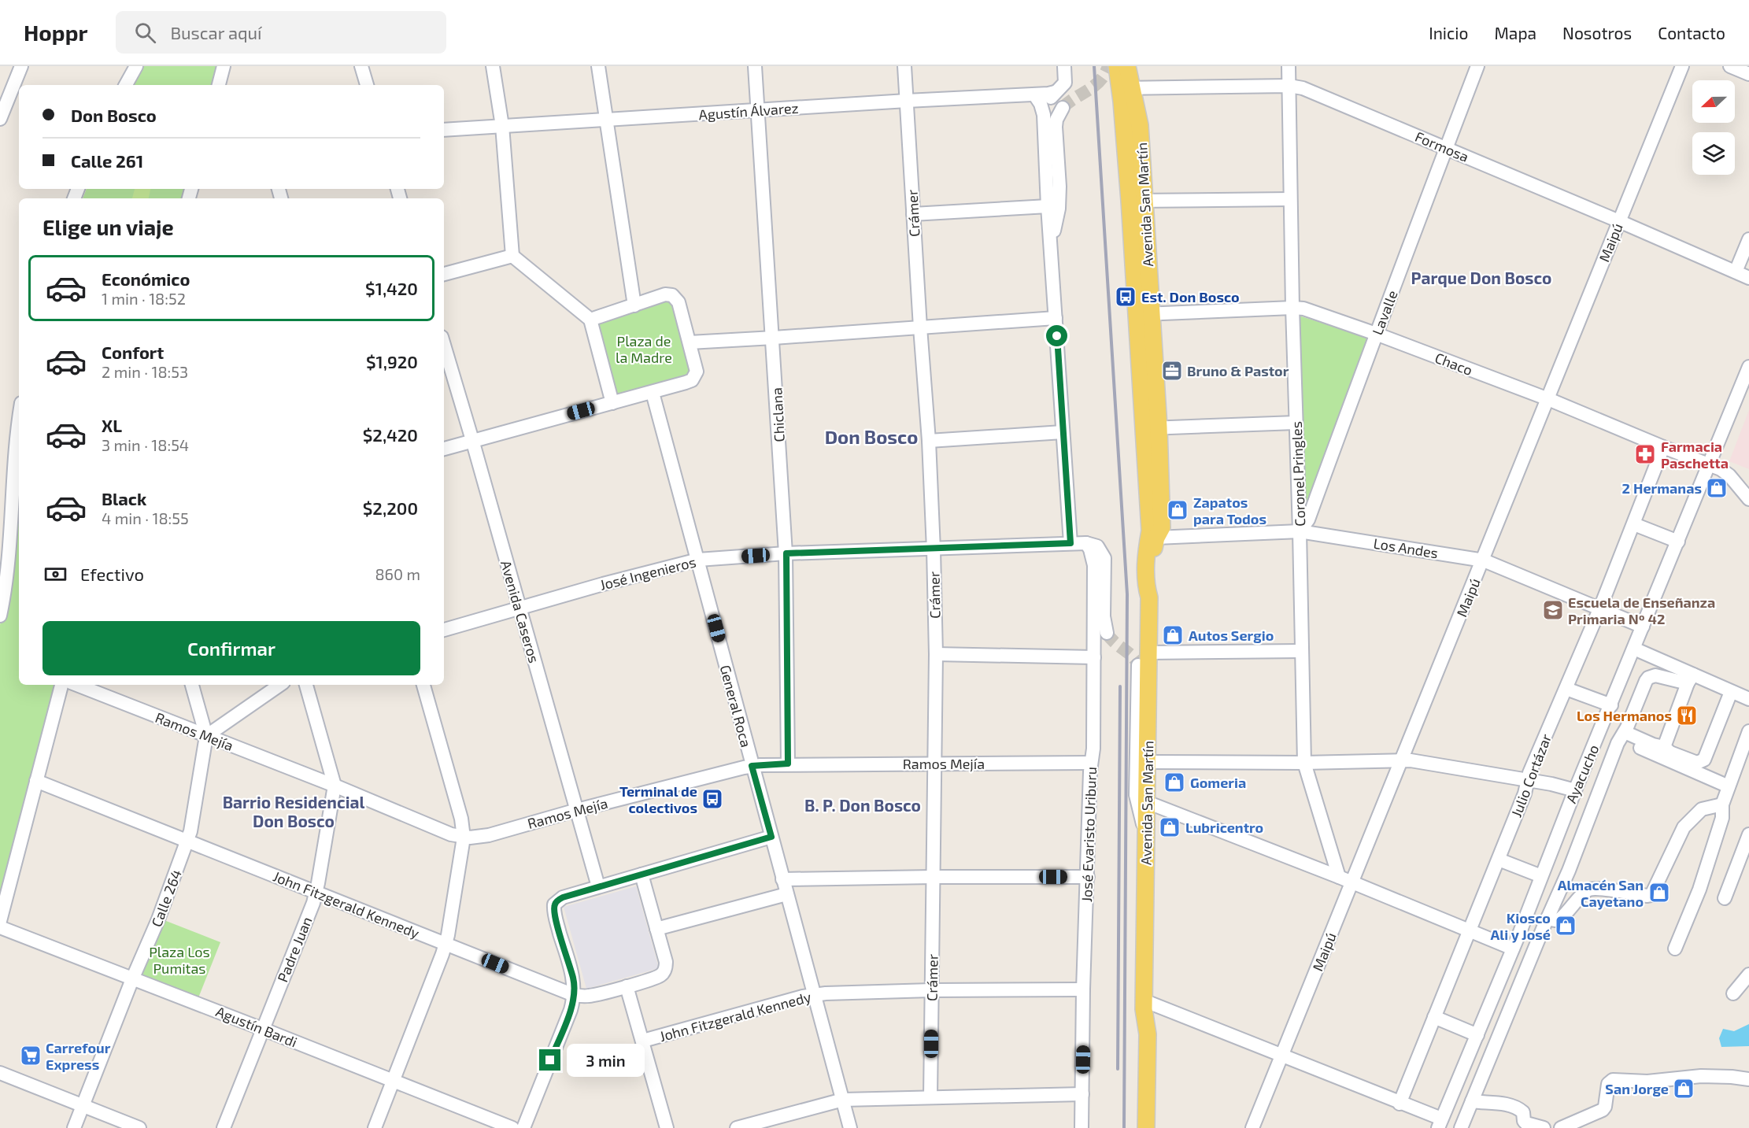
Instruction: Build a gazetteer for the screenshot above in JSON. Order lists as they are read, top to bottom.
{
  "streets": {
    "main road": ["Avenida San Martín"],
    "street": [
      "Agustín Álvarez",
      "Formosa",
      "Crámer",
      "Maipú",
      "Lavalle",
      "Chaco",
      "Chiclana",
      "Coronel Pringles",
      "Los Andes",
      "José Ingenieros",
      "Avenida Caseros",
      "General Roca",
      "Ramos Mejía",
      "Ayacucho",
      "Julio Cortázar",
      "José Evaristo Uriburu",
      "Calle 264",
      "John Fitzgerald Kennedy",
      "Padre Juan",
      "Agustín Bardi"
    ]
  },
  "crossings": [
    ["Agustín Álvarez", "Crámer"],
    ["Agustín Álvarez", "Chiclana"],
    ["Formosa", "Avenida San Martín"],
    ["Formosa", "Maipú"],
    ["Formosa", "Lavalle"],
    ["Formosa", "Coronel Pringles"],
    ["Avenida San Martín", "Chaco"],
    ["Avenida San Martín", "Los Andes"],
    ["Crámer", "José Ingenieros"],
    ["Crámer", "Ramos Mejía"],
    ["Crámer", "John Fitzgerald Kennedy"],
    ["Maipú", "Chaco"],
    ["Maipú", "Los Andes"],
    ["Lavalle", "Chaco"],
    ["Lavalle", "Coronel Pringles"],
    ["Lavalle", "Los Andes"],
    ["Chaco", "Coronel Pringles"],
    ["Chaco", "Ayacucho"],
    ["Chaco", "Julio Cortázar"],
    ["Chiclana", "José Ingenieros"],
    ["Chiclana", "Ramos Mejía"],
    ["Coronel Pringles", "Los Andes"],
    ["Los Andes", "Ayacucho"],
    ["Los Andes", "Julio Cortázar"],
    ["José Ingenieros", "Avenida Caseros"],
    ["José Ingenieros", "General Roca"],
    ["José Ingenieros", "José Evaristo Uriburu"],
    ["Avenida Caseros", "Ramos Mejía"],
    ["General Roca", "Ramos Mejía"],
    ["General Roca", "John Fitzgerald Kennedy"],
    ["Ramos Mejía", "José Evaristo Uriburu"],
    ["Ramos Mejía", "Calle 264"],
    ["Ramos Mejía", "Padre Juan"],
    ["José Evaristo Uriburu", "John Fitzgerald Kennedy"],
    ["Calle 264", "John Fitzgerald Kennedy"],
    ["Calle 264", "Agustín Bardi"],
    ["John Fitzgerald Kennedy", "Padre Juan"],
    ["Padre Juan", "Agustín Bardi"]
  ],
  "districts": [
    "Parque Don Bosco",
    "Don Bosco",
    "Barrio Residencial Don Bosco",
    "B. P. Don Bosco"
  ],
  "parks": ["Plaza de la Madre", "Plaza Los Pumitas"],
  "places": {
    "bus stop": ["Est. Don Bosco", "Terminal de colectivos"],
    "office": ["Bruno & Pastor"],
    "pharmacy": ["Farmacia Paschetta"],
    "shop": [
      "2 Hermanas",
      "Zapatos para Todos",
      "Autos Sergio",
      "Gomeria",
      "Lubricentro",
      "Almacén San Cayetano",
      "Kiosco Ali y José",
      "San Jorge"
    ],
    "school or university": ["Escuela de Enseñanza Primaria Nº 42"],
    "restaurant": ["Los Hermanos"],
    "supermarket": ["Carrefour Express"]
  },
  "north": "left",
  "page": {
    "header": "Hoppr",
    "search": "Buscar aquí",
    "nav": [
      "Inicio",
      "Mapa",
      "Nosotros",
      "Contacto"
    ],
    "banner": ["Don Bosco", "Calle 261"],
    "heading": "Elige un viaje",
    "list": [
      {
        "name": "Económico",
        "note": "1 min · 18:52",
        "value": "$1,420"
      },
      {
        "name": "Confort",
        "note": "2 min · 18:53",
        "value": "$1,920"
      },
      {
        "name": "XL",
        "note": "3 min · 18:54",
        "value": "$2,420"
      },
      {
        "name": "Black",
        "note": "4 min · 18:55",
        "value": "$2,200"
      }
    ],
    "pay": ["Efectivo", "860 m"],
    "buttons": "Confirmar",
    "bubble": "3 min"
  }
}
